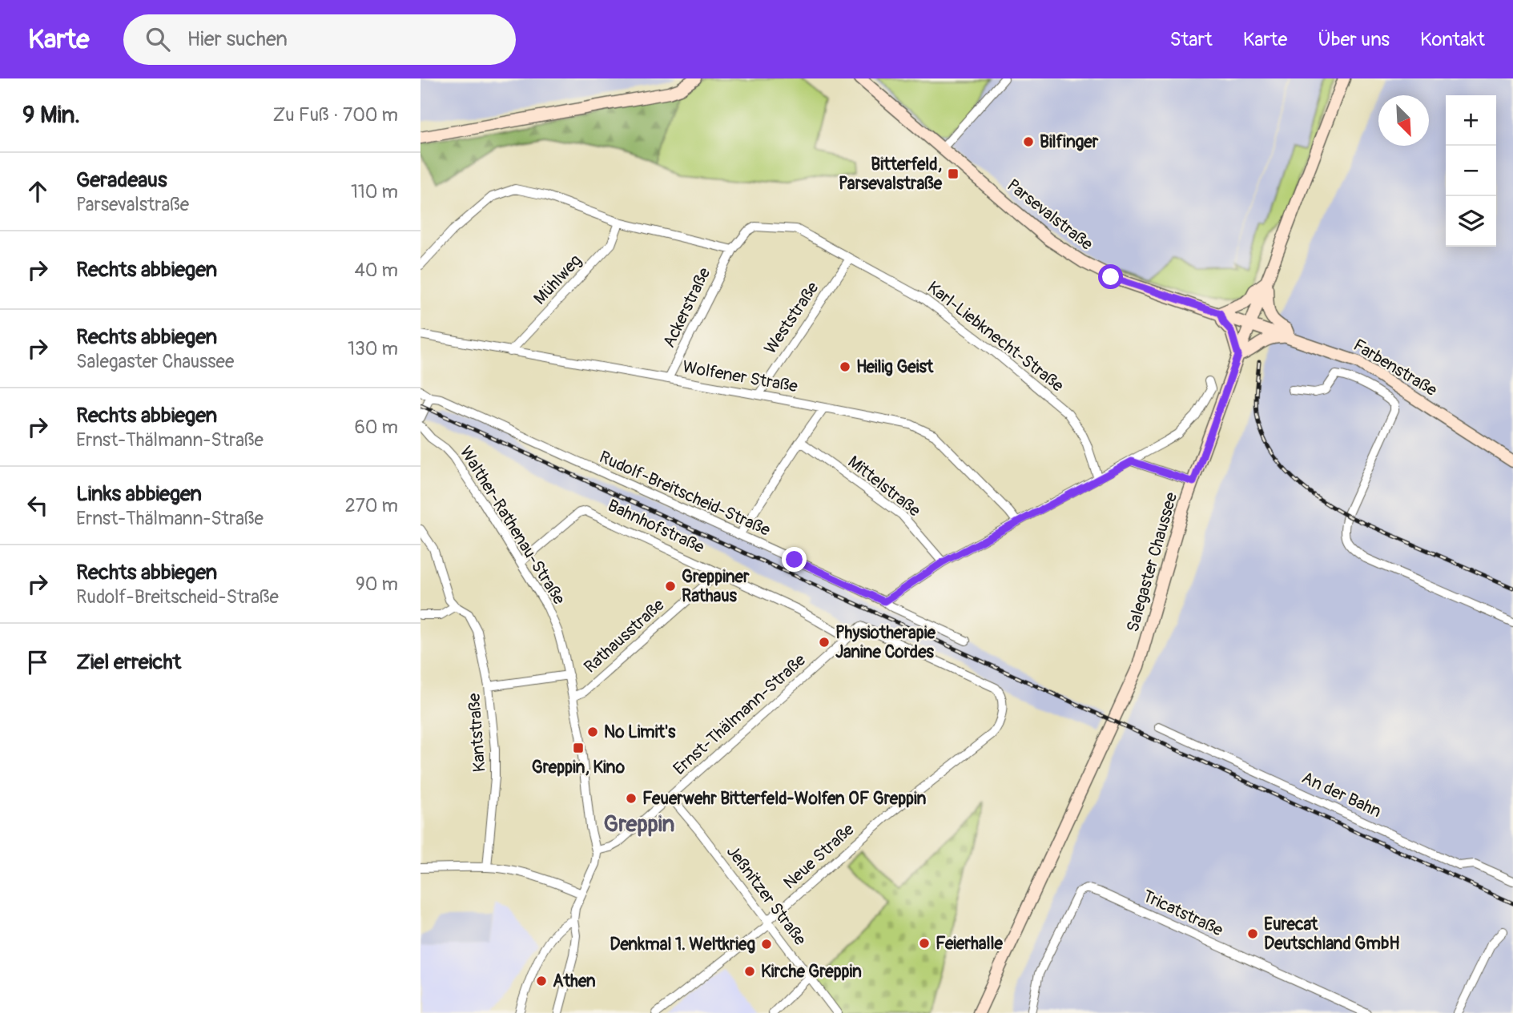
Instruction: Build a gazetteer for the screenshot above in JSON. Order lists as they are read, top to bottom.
{
  "streets": {
    "street": [
      "Parsevalstraße",
      "Mühlweg",
      "Ackerstraße",
      "Weststraße",
      "Karl-Liebknecht-Straße",
      "Farbenstraße",
      "Wolfener Straße",
      "Mittelstraße",
      "Rudolf-Breitscheid-Straße",
      "Walther-Rathenau-Straße",
      "Bahnhofstraße",
      "Salegaster Chaussee",
      "Rathausstraße",
      "Ernst-Thälmann-Straße",
      "Kantstraße",
      "An der Bahn",
      "Neue Straße",
      "Jeßnitzer Straße",
      "Tricatstraße"
    ]
  },
  "crossings": [
    ["Parsevalstraße", "Farbenstraße"],
    ["Parsevalstraße", "Salegaster Chaussee"],
    ["Mühlweg", "Wolfener Straße"],
    ["Ackerstraße", "Karl-Liebknecht-Straße"],
    ["Ackerstraße", "Wolfener Straße"],
    ["Weststraße", "Karl-Liebknecht-Straße"],
    ["Weststraße", "Wolfener Straße"],
    ["Farbenstraße", "Salegaster Chaussee"],
    ["Walther-Rathenau-Straße", "Bahnhofstraße"],
    ["Walther-Rathenau-Straße", "Rathausstraße"],
    ["Walther-Rathenau-Straße", "Ernst-Thälmann-Straße"],
    ["Bahnhofstraße", "Rathausstraße"],
    ["Bahnhofstraße", "Ernst-Thälmann-Straße"],
    ["Bahnhofstraße", "Neue Straße"],
    ["Ernst-Thälmann-Straße", "Neue Straße"],
    ["Ernst-Thälmann-Straße", "Jeßnitzer Straße"],
    ["Neue Straße", "Jeßnitzer Straße"]
  ],
  "districts": ["Greppin"],
  "places": {
    "other": [
      "Bilfinger",
      "Heilig Geist",
      "Greppiner Rathaus",
      "Physiotherapie Janine Cordes",
      "No Limit's",
      "Feuerwehr Bitterfeld-Wolfen OF Greppin",
      "Eurecat Deutschland GmbH",
      "Feierhalle",
      "Denkmal 1. Weltkrieg",
      "Kirche Greppin",
      "Athen"
    ],
    "transit": ["Bitterfeld, Parsevalstraße", "Greppin, Kino"]
  },
  "north": "bottom right",
  "page": {
    "header": "Karte",
    "search": "Hier suchen",
    "nav": [
      "Start",
      "Karte",
      "Über uns",
      "Kontakt"
    ],
    "heading": ["9 Min.", "Zu Fuß · 700 m"],
    "map_buttons": ["+", "−"],
    "list": [
      ["Geradeaus", "Parsevalstraße", "110 m"],
      ["Rechts abbiegen", "40 m"],
      ["Rechts abbiegen", "Salegaster Chaussee", "130 m"],
      ["Rechts abbiegen", "Ernst-Thälmann-Straße", "60 m"],
      ["Links abbiegen", "Ernst-Thälmann-Straße", "270 m"],
      ["Rechts abbiegen", "Rudolf-Breitscheid-Straße", "90 m"],
      "Ziel erreicht"
    ]
  }
}
